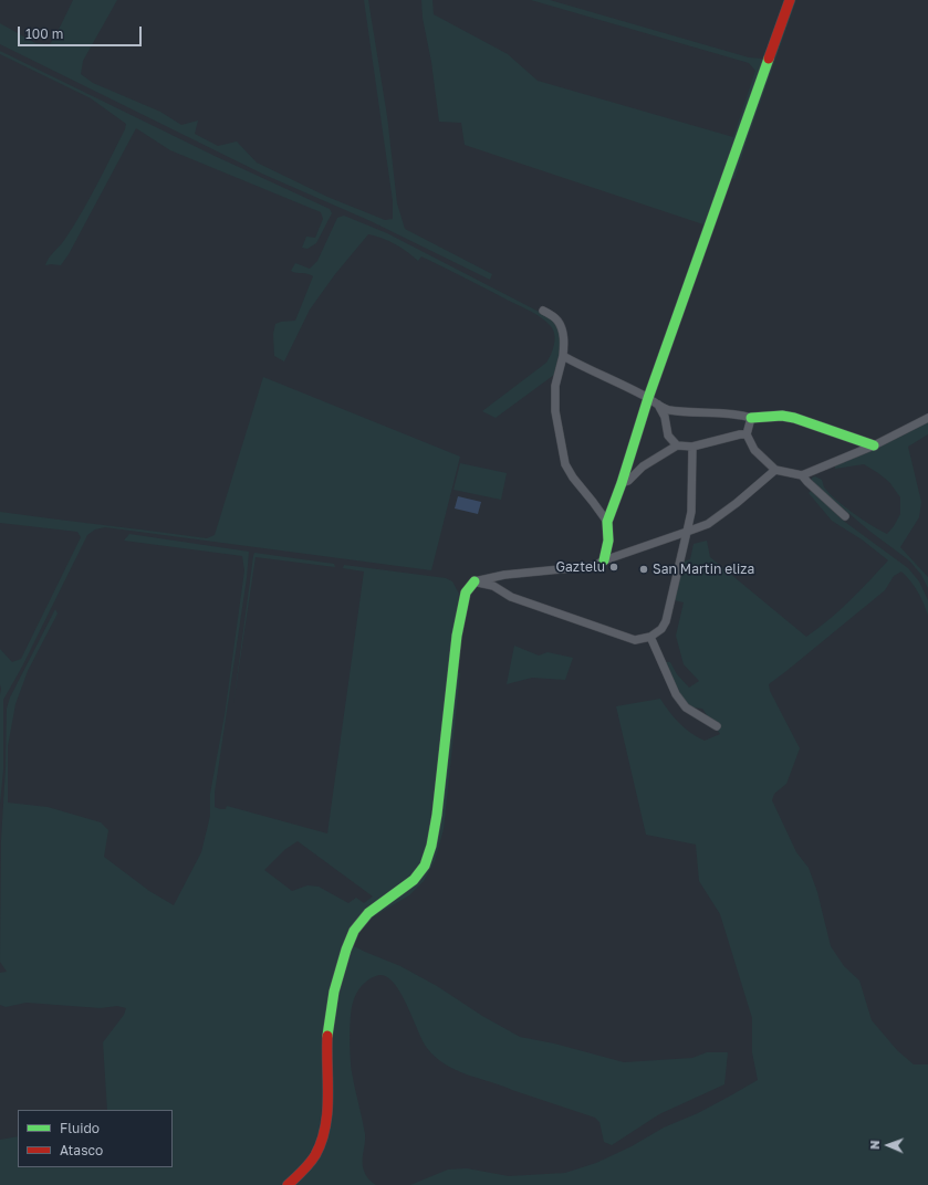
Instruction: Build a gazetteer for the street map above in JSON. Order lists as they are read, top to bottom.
{
  "places": ["Gaztelu", "San Martin eliza"],
  "legend": ["Fluido", "Atasco"],
  "scale_bar": "100 m",
  "north": "left"
}
